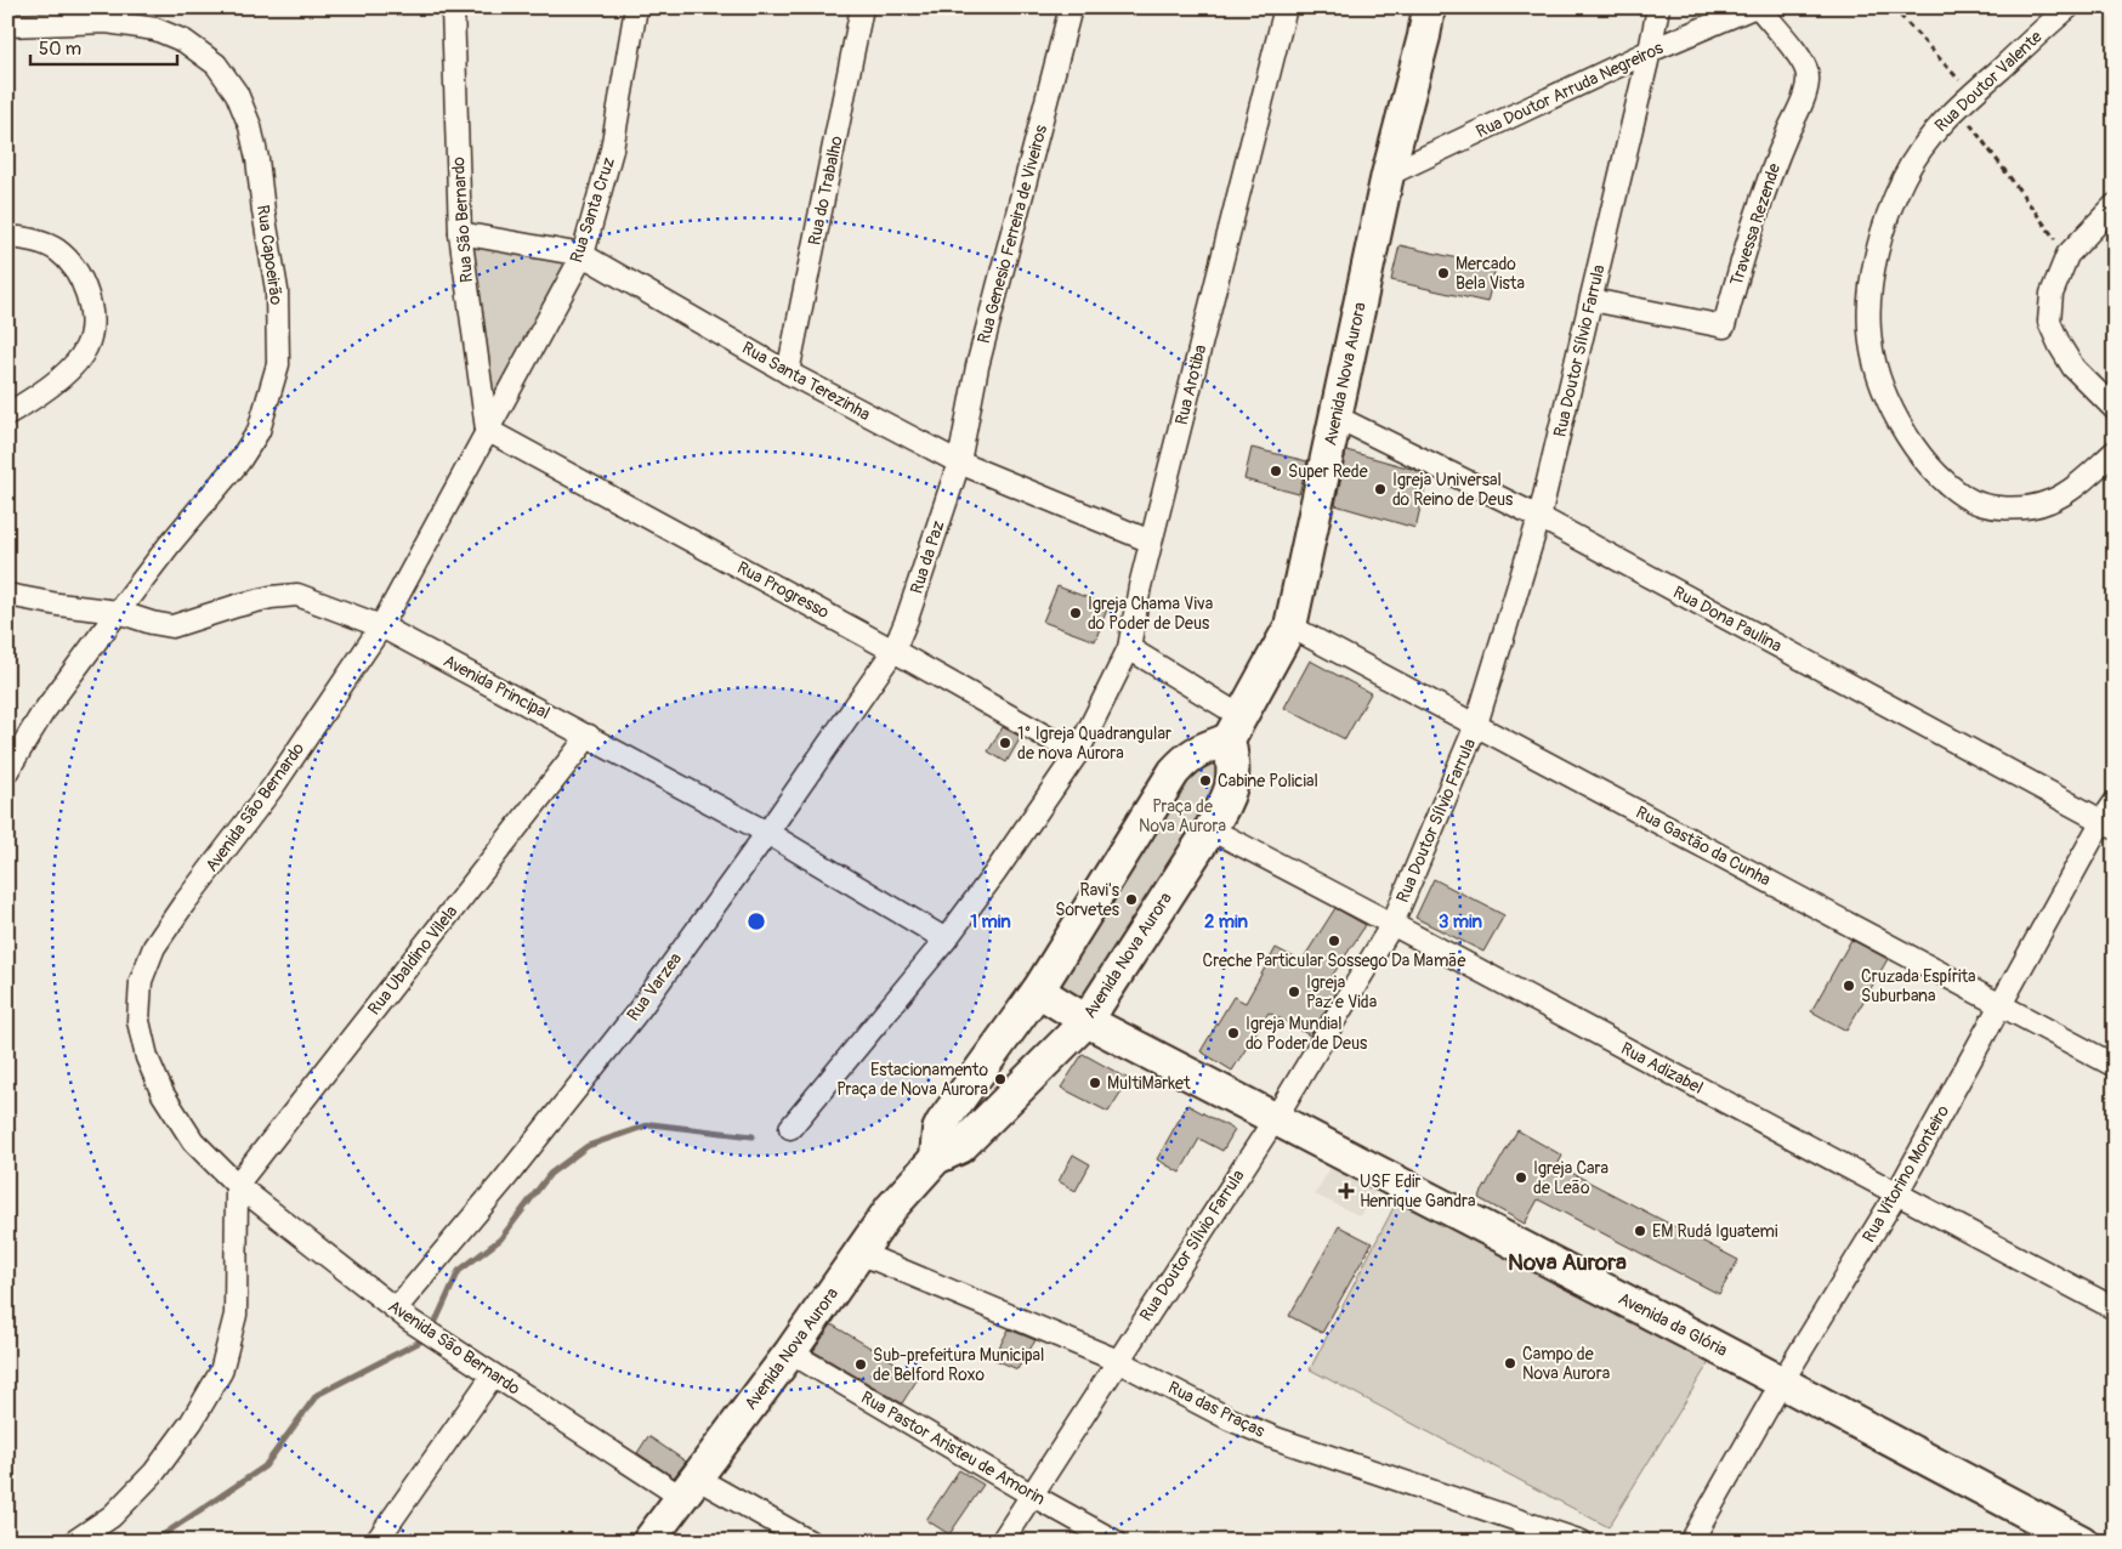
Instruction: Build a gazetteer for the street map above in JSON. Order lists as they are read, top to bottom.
{
  "streets": {
    "street": [
      "Rua Doutor Valente",
      "Rua Doutor Arruda Negreiros",
      "Rua do Trabalho",
      "Rua Santa Cruz",
      "Rua São Bernardo",
      "Travessa Rezende",
      "Rua Genesio Ferreira de Viveiros",
      "Rua Capoeirão",
      "Rua Doutor Sílvio Farrula",
      "Avenida Nova Aurora",
      "Rua Santa Terezinha",
      "Rua Arotiba",
      "Rua da Paz",
      "Rua Progresso",
      "Rua Dona Paulina",
      "Avenida Principal",
      "Avenida São Bernardo",
      "Rua Gastão da Cunha",
      "Rua Ubaldino Vilela",
      "Rua Varzea",
      "Rua Adizabel",
      "Rua Vitorino Monteiro",
      "Avenida da Glória",
      "Rua das Praças",
      "Rua Pastor Aristeu de Amorin"
    ]
  },
  "crossings": [
    ["Rua Doutor Arruda Negreiros", "Rua Doutor Sílvio Farrula"],
    ["Rua Doutor Arruda Negreiros", "Avenida Nova Aurora"],
    ["Rua do Trabalho", "Rua Santa Terezinha"],
    ["Rua Santa Cruz", "Rua São Bernardo"],
    ["Rua Santa Cruz", "Rua Santa Terezinha"],
    ["Rua Santa Cruz", "Rua Progresso"],
    ["Rua Santa Cruz", "Avenida São Bernardo"],
    ["Rua São Bernardo", "Rua Santa Terezinha"],
    ["Rua São Bernardo", "Rua Progresso"],
    ["Rua São Bernardo", "Avenida São Bernardo"],
    ["Travessa Rezende", "Rua Doutor Sílvio Farrula"],
    ["Rua Genesio Ferreira de Viveiros", "Rua Santa Terezinha"],
    ["Rua Genesio Ferreira de Viveiros", "Rua da Paz"],
    ["Rua Capoeirão", "Avenida Principal"],
    ["Rua Doutor Sílvio Farrula", "Rua Dona Paulina"],
    ["Rua Doutor Sílvio Farrula", "Rua Gastão da Cunha"],
    ["Rua Doutor Sílvio Farrula", "Rua Adizabel"],
    ["Rua Doutor Sílvio Farrula", "Avenida da Glória"],
    ["Rua Doutor Sílvio Farrula", "Rua das Praças"],
    ["Rua Doutor Sílvio Farrula", "Rua Pastor Aristeu de Amorin"],
    ["Avenida Nova Aurora", "Rua Dona Paulina"],
    ["Avenida Nova Aurora", "Avenida São Bernardo"],
    ["Avenida Nova Aurora", "Rua Gastão da Cunha"],
    ["Avenida Nova Aurora", "Rua Adizabel"],
    ["Avenida Nova Aurora", "Avenida da Glória"],
    ["Avenida Nova Aurora", "Rua das Praças"],
    ["Avenida Nova Aurora", "Rua Pastor Aristeu de Amorin"],
    ["Rua Santa Terezinha", "Rua Arotiba"],
    ["Rua Santa Terezinha", "Rua da Paz"],
    ["Rua Arotiba", "Rua Progresso"],
    ["Rua Arotiba", "Avenida Principal"],
    ["Rua da Paz", "Rua Progresso"],
    ["Rua da Paz", "Rua Varzea"],
    ["Rua Progresso", "Avenida São Bernardo"],
    ["Rua Progresso", "Rua Varzea"],
    ["Rua Dona Paulina", "Rua Vitorino Monteiro"],
    ["Avenida Principal", "Avenida São Bernardo"],
    ["Avenida Principal", "Rua Ubaldino Vilela"],
    ["Avenida Principal", "Rua Varzea"],
    ["Avenida São Bernardo", "Rua Ubaldino Vilela"],
    ["Avenida São Bernardo", "Rua Varzea"],
    ["Rua Gastão da Cunha", "Rua Vitorino Monteiro"],
    ["Rua Adizabel", "Rua Vitorino Monteiro"],
    ["Rua Vitorino Monteiro", "Avenida da Glória"]
  ],
  "districts": ["Nova Aurora"],
  "parks": ["Praça de Nova Aurora"],
  "places": {
    "other": [
      "Mercado Bela Vista",
      "Super Rede",
      "Igreja Universal do Reino de Deus",
      "Igreja Chama Viva do Poder de Deus",
      "1° Igreja Quadrangular de nova Aurora",
      "Cabine Policial",
      "Ravi's Sorvetes",
      "Creche Particular Sossego Da Mamãe",
      "Cruzada Espírita Suburbana",
      "Igreja Paz e Vida",
      "Igreja Mundial do Poder de Deus",
      "Estacionamento Praça de Nova Aurora",
      "MultiMarket",
      "Igreja Cara de Leão",
      "EM Rudá Iguatemi",
      "Campo de Nova Aurora",
      "Sub-prefeitura Municipal de Belford Roxo"
    ],
    "health": ["USF Edir Henrique Gandra"]
  },
  "scale_bar": "50 m",
  "rings": ["1 min", "2 min", "3 min"]
}
